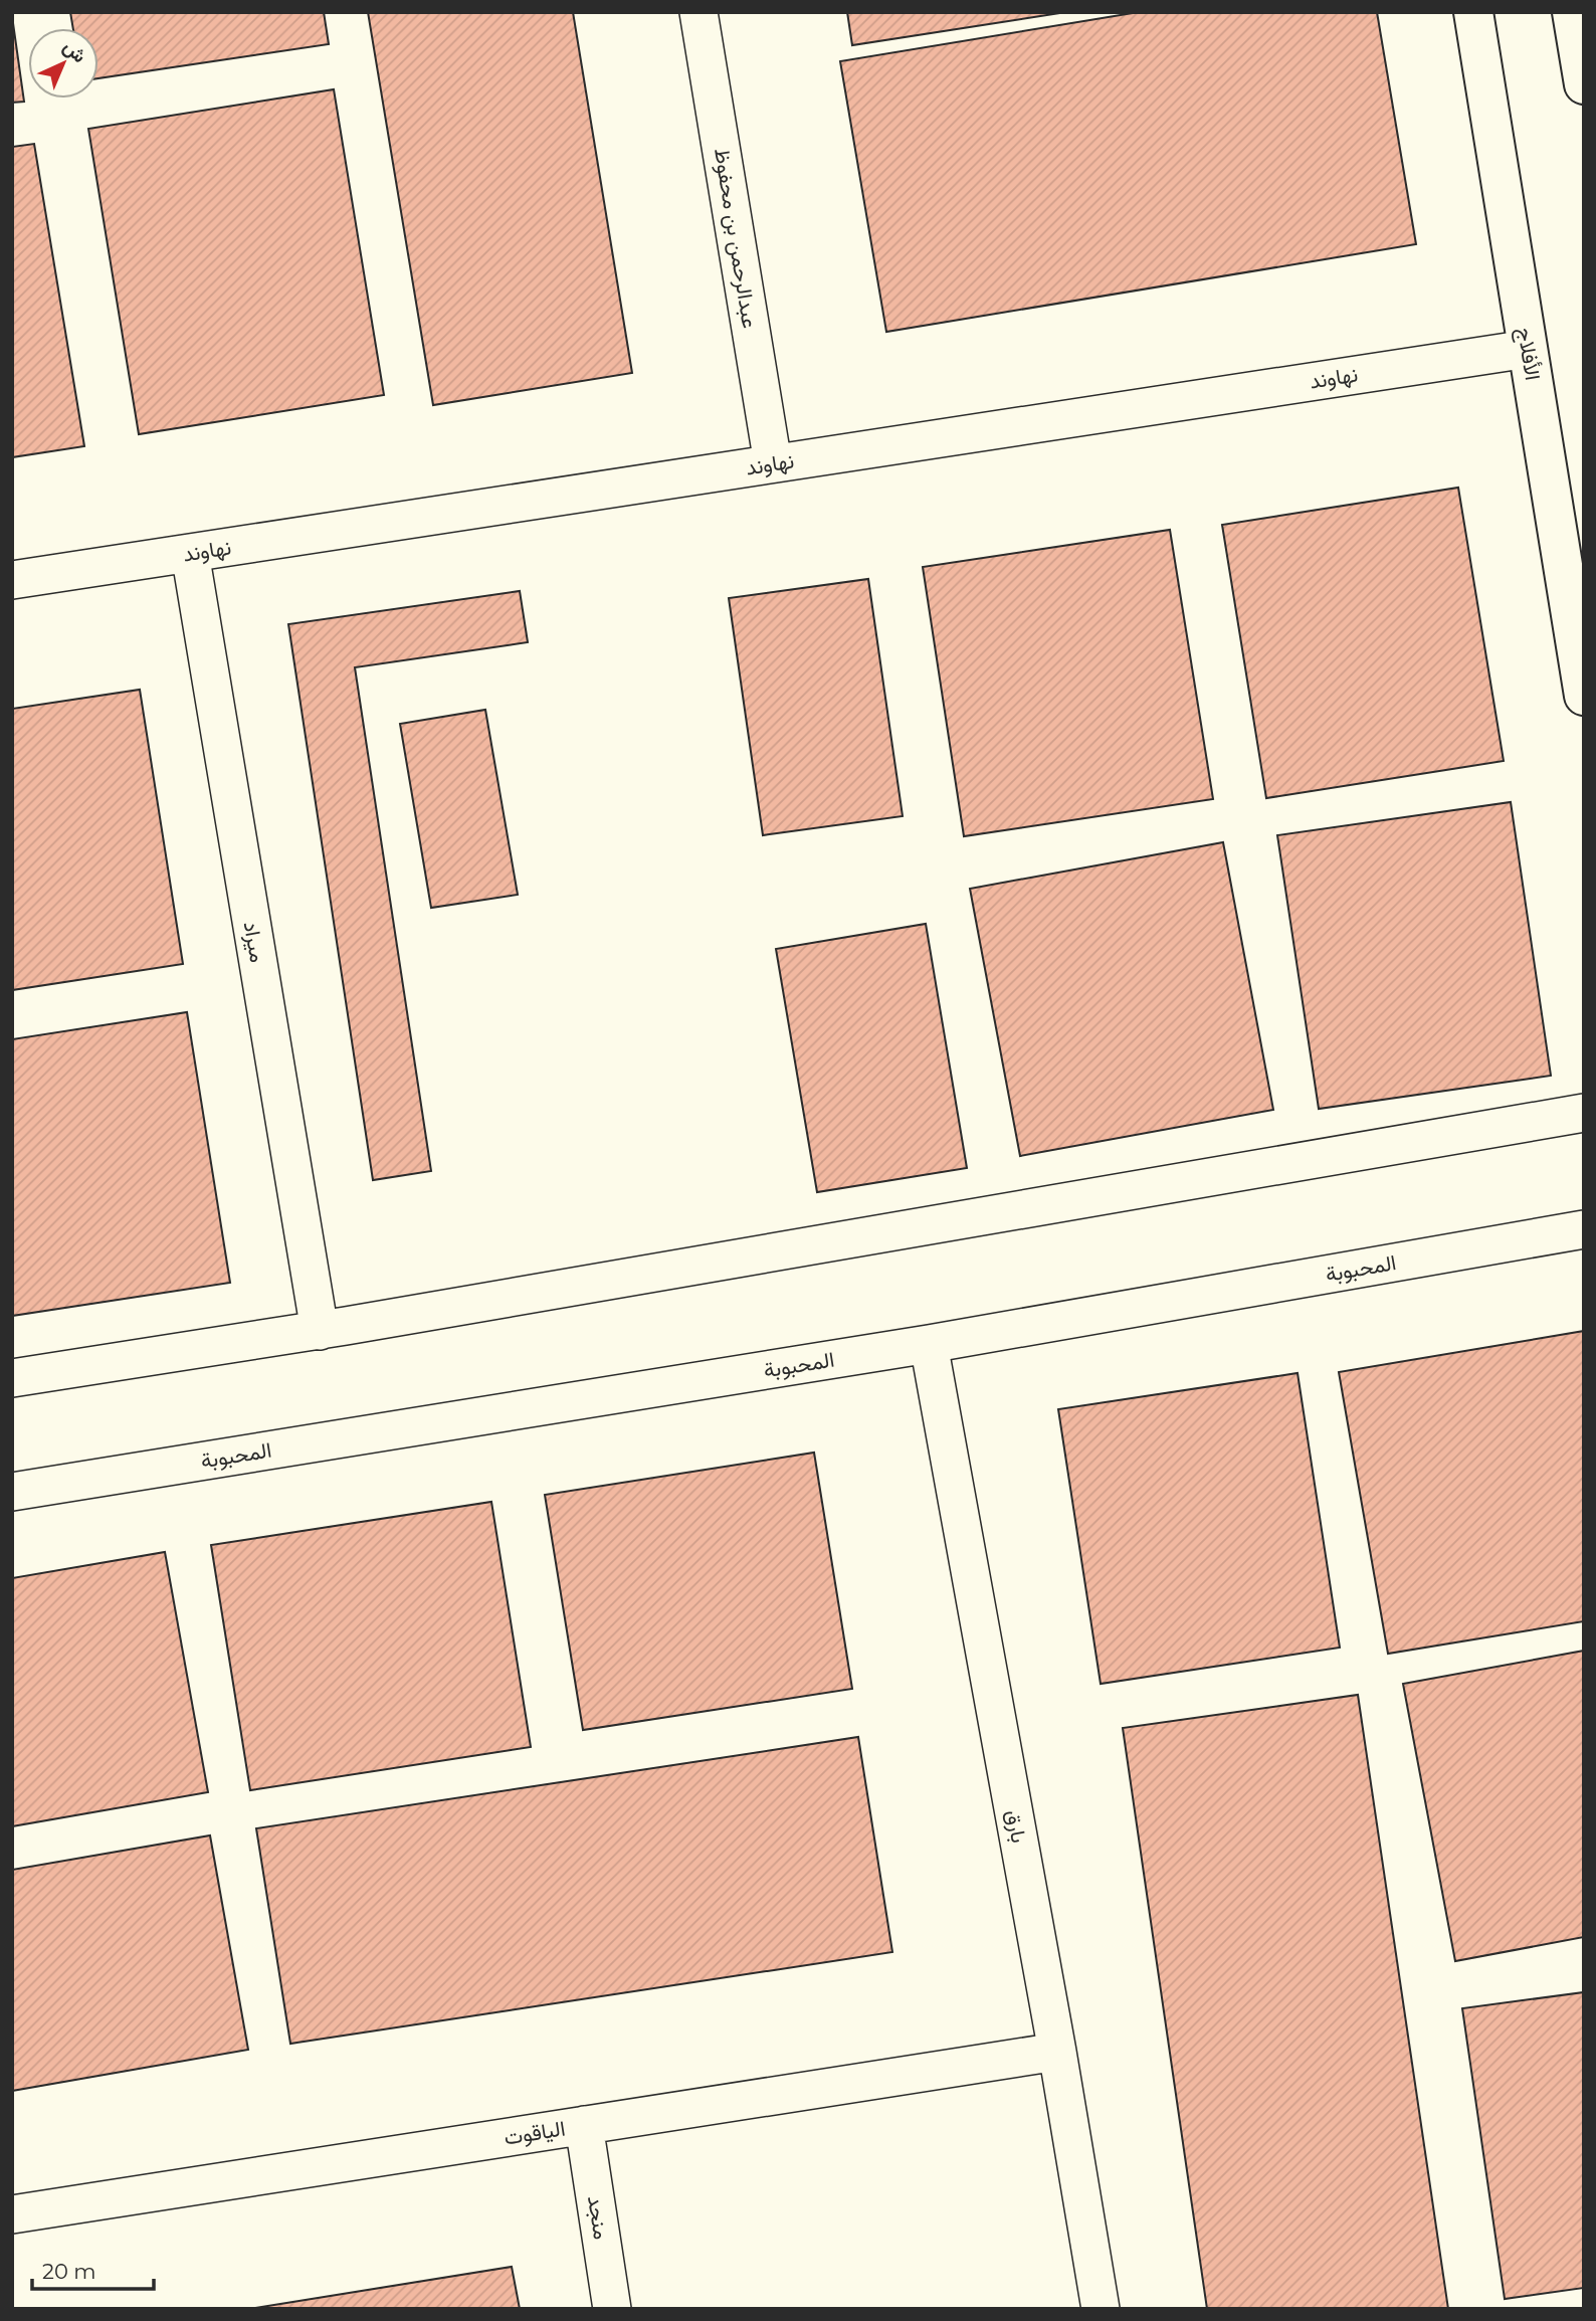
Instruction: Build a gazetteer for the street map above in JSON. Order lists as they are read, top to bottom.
{
  "streets": {
    "street": [
      "عبدالرحمن بن محفوظ",
      "الأفلاج",
      "نهاوند",
      "ميراد",
      "المحبوبة",
      "بارق",
      "الياقوت",
      "منجد"
    ]
  },
  "crossings": [
    ["عبدالرحمن بن محفوظ", "نهاوند"],
    ["الأفلاج", "نهاوند"],
    ["نهاوند", "ميراد"],
    ["المحبوبة", "بارق"],
    ["بارق", "الياقوت"],
    ["الياقوت", "منجد"]
  ],
  "scale_bar": "20 m",
  "north": "top right"
}
